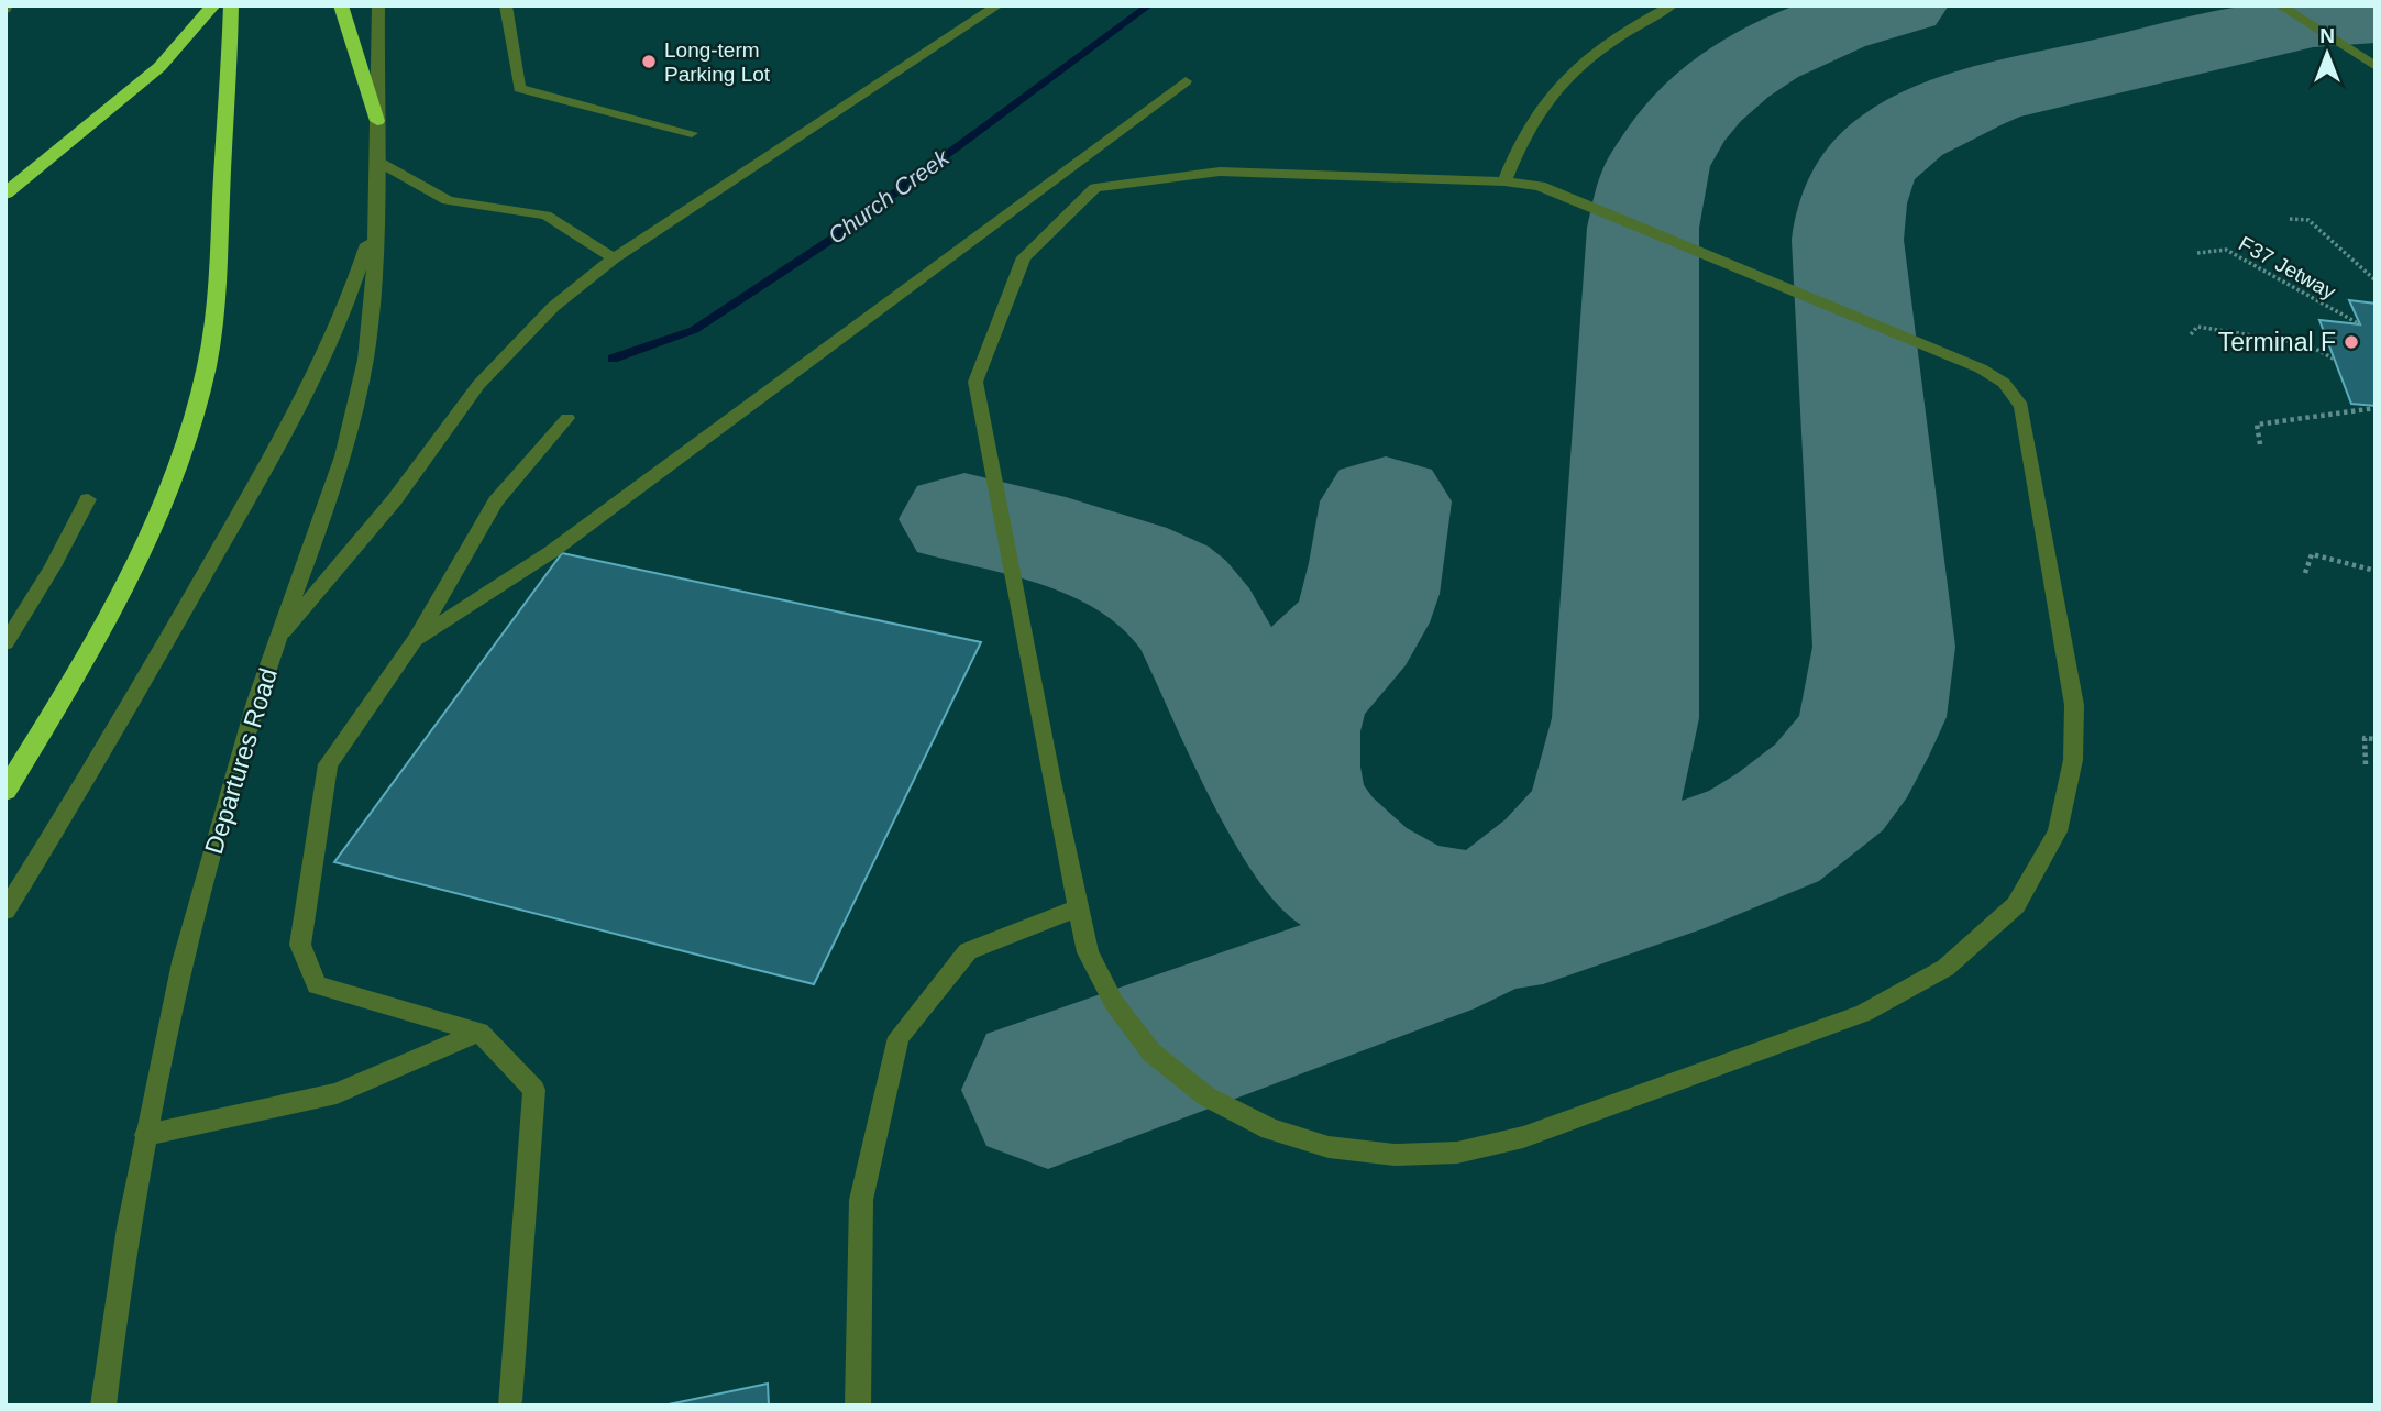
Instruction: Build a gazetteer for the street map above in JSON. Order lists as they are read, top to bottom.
{
  "streets": {
    "street": ["Departures Road"],
    "path": ["F37 Jetway"]
  },
  "water": ["Church Creek"],
  "places": ["Long-term Parking Lot", "Terminal F"],
  "north": "top"
}
